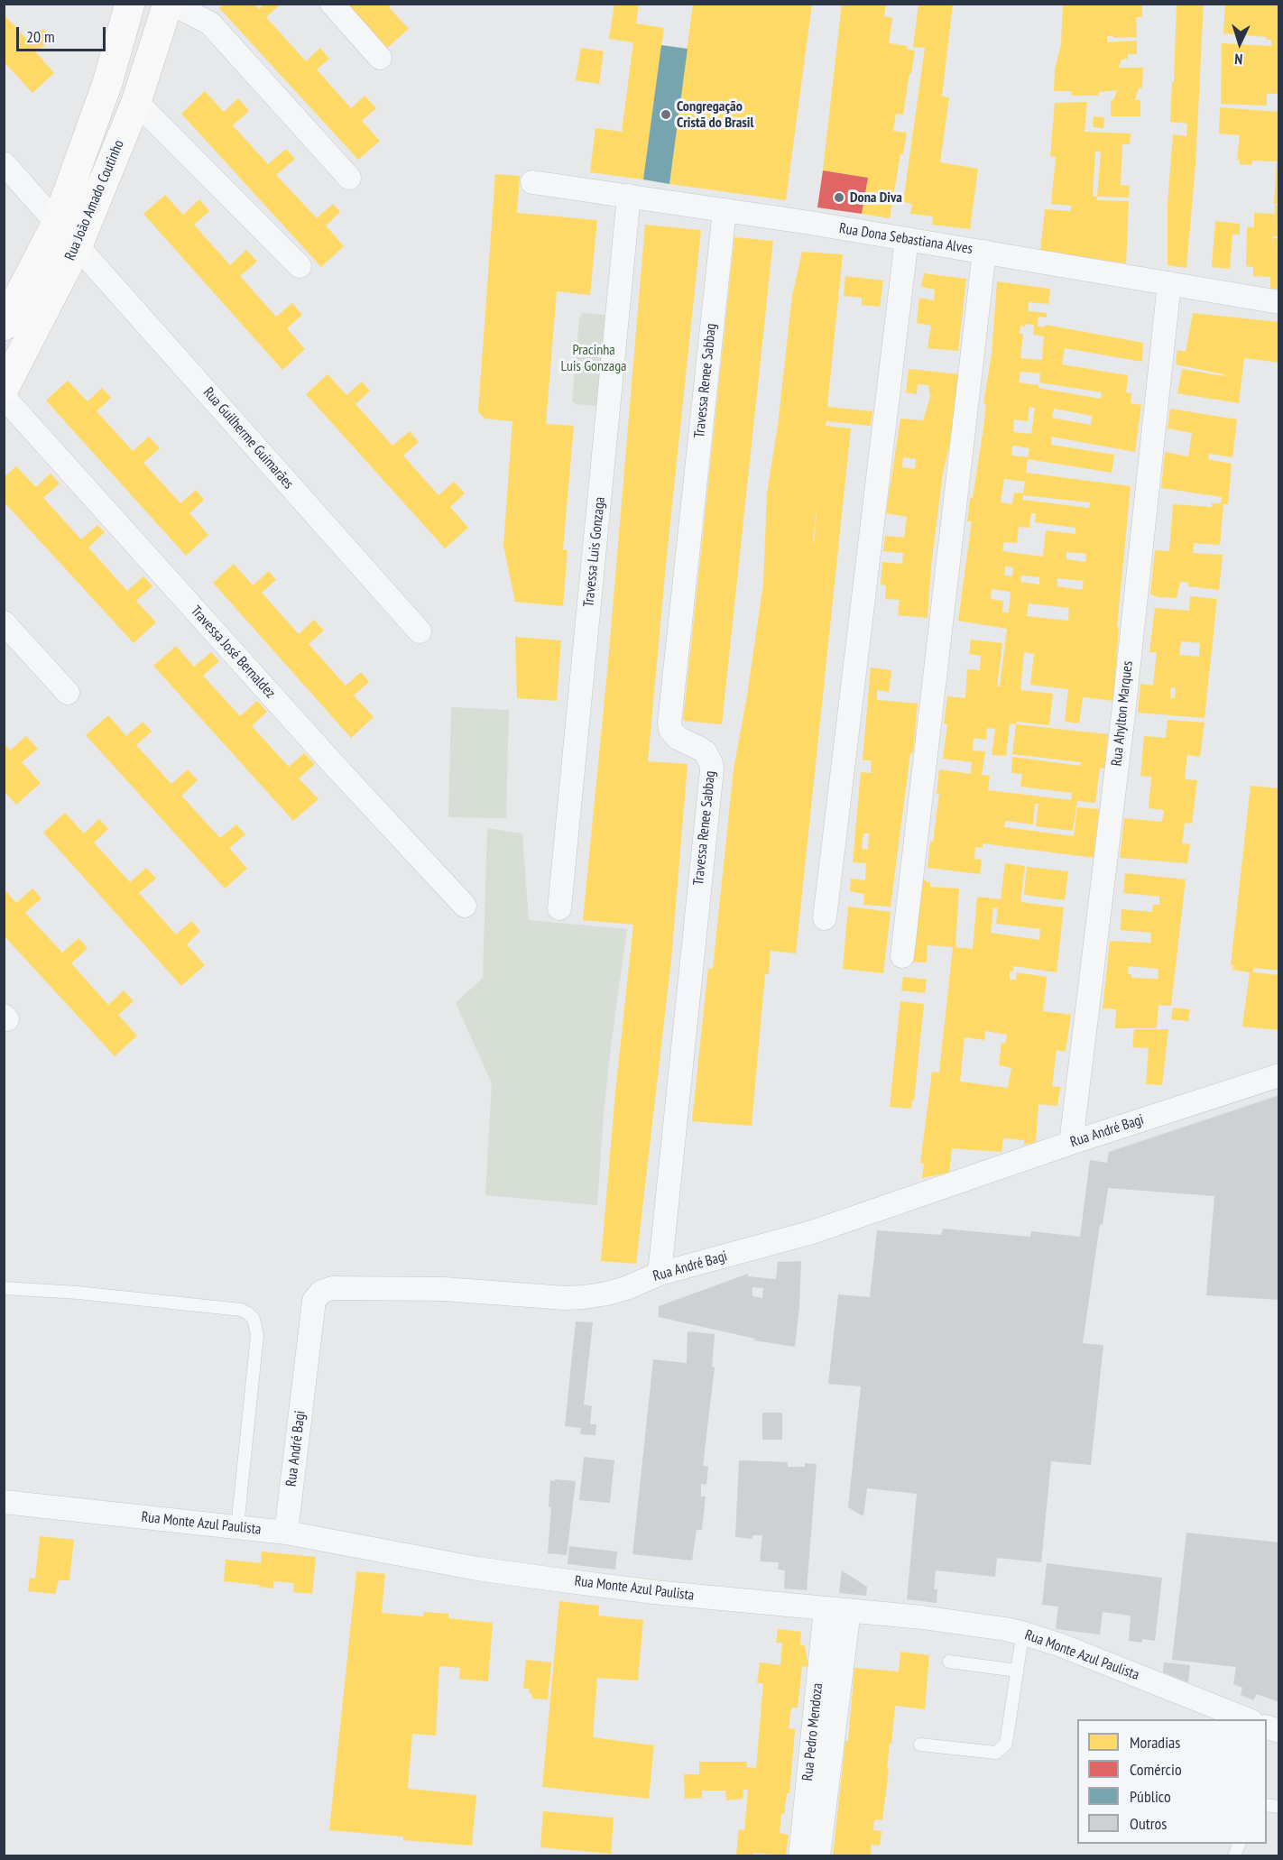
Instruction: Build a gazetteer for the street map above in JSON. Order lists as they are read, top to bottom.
{
  "streets": {
    "street": [
      "Rua João Amado Coutinho",
      "Rua Dona Sebastiana Alves",
      "Travessa Renee Sabbag",
      "Rua Guilherme Guimarães",
      "Travessa Luis Gonzaga",
      "Travessa José Bernaldez",
      "Rua Ahylton Marques",
      "Rua André Bagi",
      "Rua Monte Azul Paulista",
      "Rua Pedro Mendoza"
    ]
  },
  "crossings": [
    ["Rua João Amado Coutinho", "Rua Guilherme Guimarães"],
    ["Rua Dona Sebastiana Alves", "Travessa Renee Sabbag"],
    ["Rua Dona Sebastiana Alves", "Travessa Luis Gonzaga"],
    ["Rua Dona Sebastiana Alves", "Rua Ahylton Marques"],
    ["Travessa Renee Sabbag", "Rua André Bagi"],
    ["Rua Ahylton Marques", "Rua André Bagi"],
    ["Rua André Bagi", "Rua Monte Azul Paulista"],
    ["Rua Monte Azul Paulista", "Rua Pedro Mendoza"]
  ],
  "parks": ["Pracinha Luis Gonzaga"],
  "places": ["Congregação Cristã do Brasil", "Dona Diva"],
  "legend": [
    "Moradias",
    "Comércio",
    "Público",
    "Outros"
  ],
  "scale_bar": "20 m",
  "north": "bottom"
}
